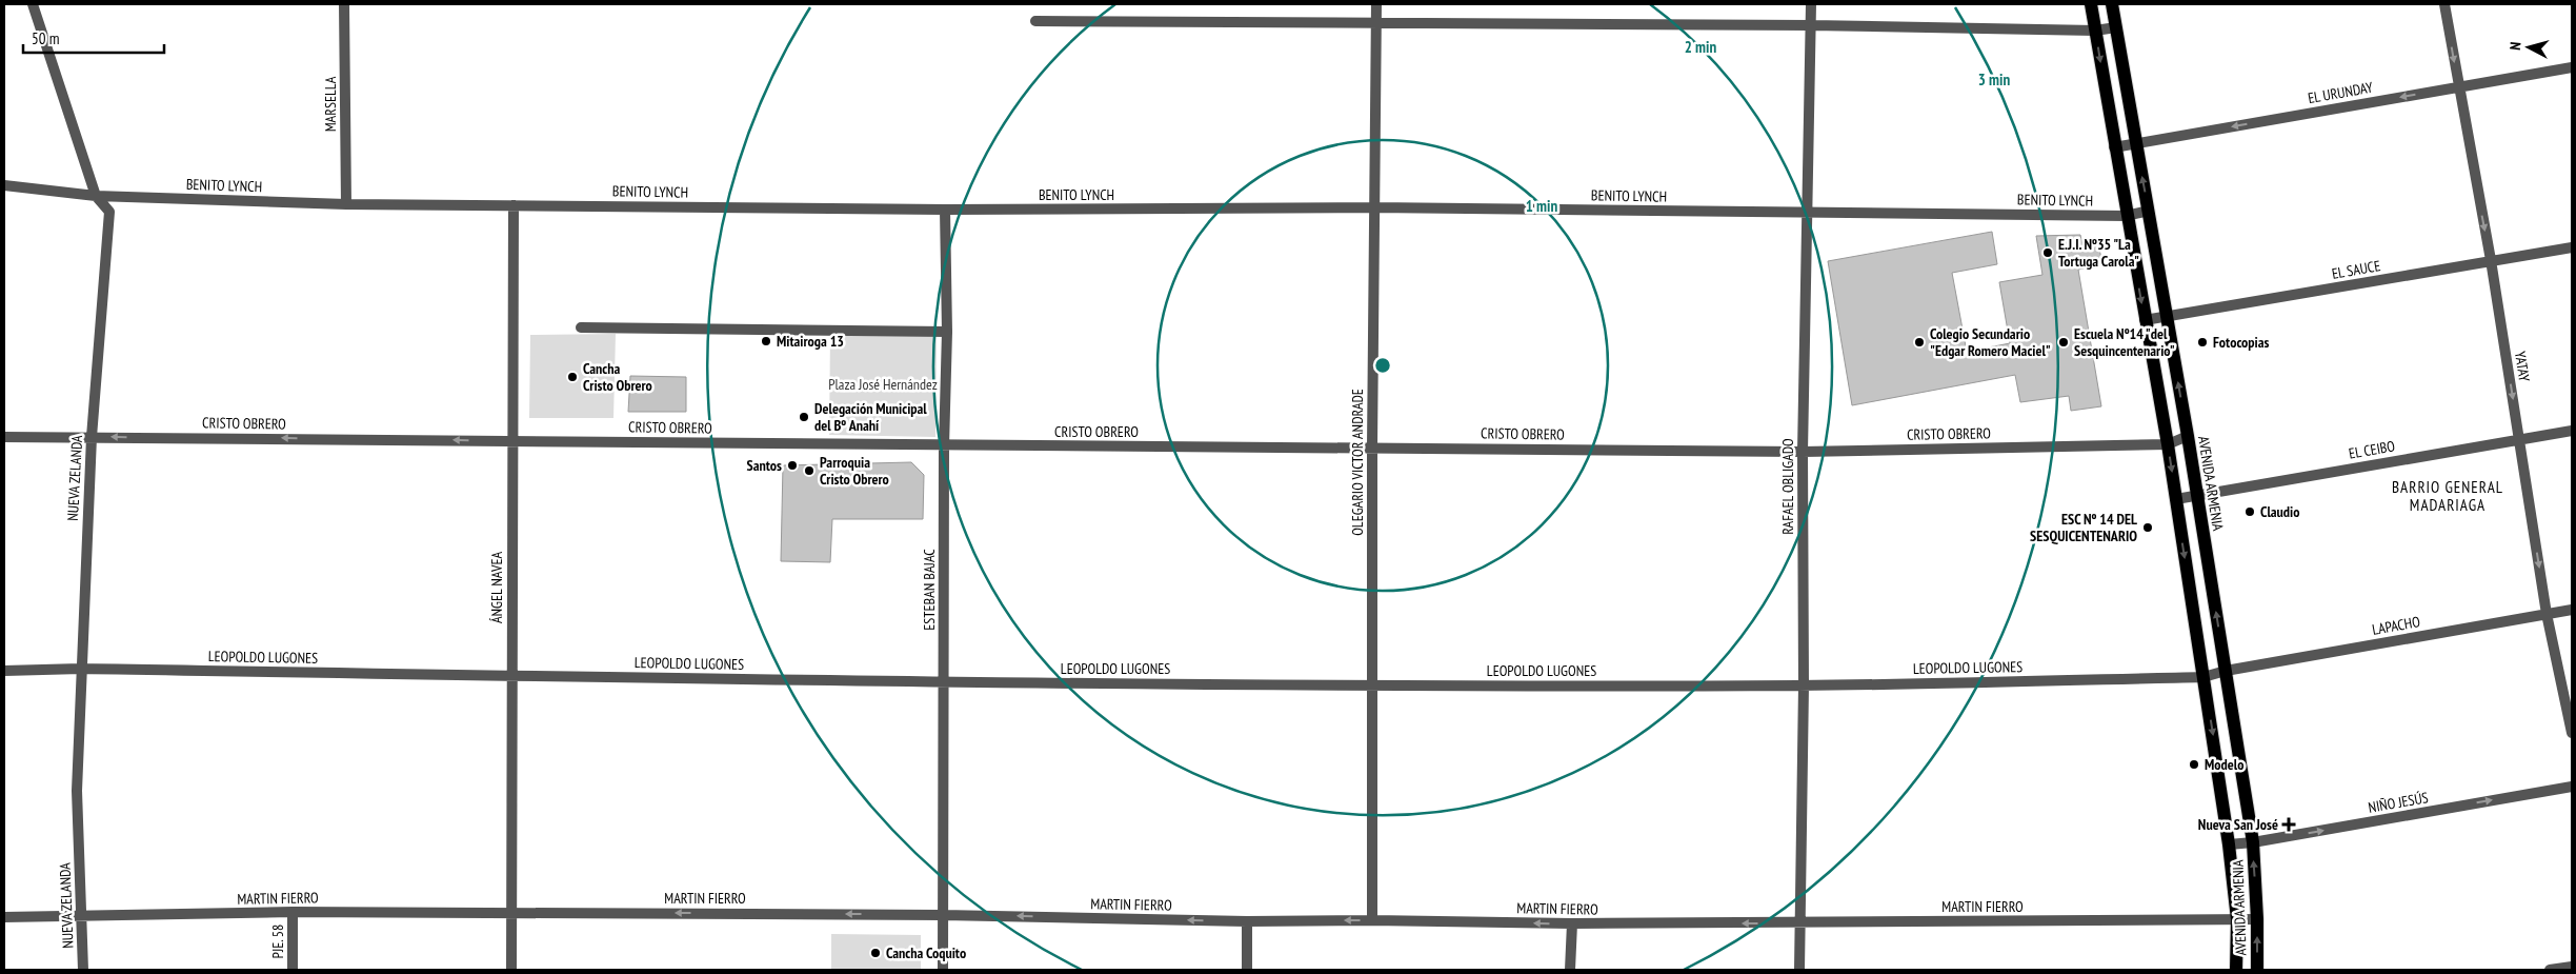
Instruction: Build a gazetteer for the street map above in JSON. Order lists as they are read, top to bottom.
{
  "streets": {
    "main road": ["AVENIDA ARMENIA"],
    "street": [
      "EL URUNDAY",
      "MARSELLA",
      "BENITO LYNCH",
      "EL SAUCE",
      "YATAY",
      "CRISTO OBRERO",
      "EL CEIBO",
      "OLEGARIO VICTOR ANDRADE",
      "NUEVA ZELANDA",
      "RAFAEL OBLIGADO",
      "ÁNGEL NAVEA",
      "ESTEBAN BAJAC",
      "LAPACHO",
      "LEOPOLDO LUGONES",
      "NIÑO JESÚS",
      "MARTIN FIERRO",
      "PJE. 58"
    ]
  },
  "crossings": [
    ["EL URUNDAY", "YATAY"],
    ["EL URUNDAY", "AVENIDA ARMENIA"],
    ["MARSELLA", "BENITO LYNCH"],
    ["BENITO LYNCH", "OLEGARIO VICTOR ANDRADE"],
    ["BENITO LYNCH", "NUEVA ZELANDA"],
    ["BENITO LYNCH", "AVENIDA ARMENIA"],
    ["BENITO LYNCH", "RAFAEL OBLIGADO"],
    ["BENITO LYNCH", "ÁNGEL NAVEA"],
    ["BENITO LYNCH", "ESTEBAN BAJAC"],
    ["EL SAUCE", "YATAY"],
    ["EL SAUCE", "AVENIDA ARMENIA"],
    ["YATAY", "EL CEIBO"],
    ["YATAY", "LAPACHO"],
    ["CRISTO OBRERO", "OLEGARIO VICTOR ANDRADE"],
    ["CRISTO OBRERO", "NUEVA ZELANDA"],
    ["CRISTO OBRERO", "AVENIDA ARMENIA"],
    ["CRISTO OBRERO", "RAFAEL OBLIGADO"],
    ["CRISTO OBRERO", "ÁNGEL NAVEA"],
    ["CRISTO OBRERO", "ESTEBAN BAJAC"],
    ["EL CEIBO", "AVENIDA ARMENIA"],
    ["OLEGARIO VICTOR ANDRADE", "LEOPOLDO LUGONES"],
    ["OLEGARIO VICTOR ANDRADE", "MARTIN FIERRO"],
    ["NUEVA ZELANDA", "LEOPOLDO LUGONES"],
    ["NUEVA ZELANDA", "MARTIN FIERRO"],
    ["AVENIDA ARMENIA", "LAPACHO"],
    ["AVENIDA ARMENIA", "LEOPOLDO LUGONES"],
    ["AVENIDA ARMENIA", "NIÑO JESÚS"],
    ["AVENIDA ARMENIA", "MARTIN FIERRO"],
    ["RAFAEL OBLIGADO", "LEOPOLDO LUGONES"],
    ["RAFAEL OBLIGADO", "MARTIN FIERRO"],
    ["ÁNGEL NAVEA", "LEOPOLDO LUGONES"],
    ["ÁNGEL NAVEA", "MARTIN FIERRO"],
    ["ESTEBAN BAJAC", "LEOPOLDO LUGONES"],
    ["ESTEBAN BAJAC", "MARTIN FIERRO"],
    ["LAPACHO", "LEOPOLDO LUGONES"],
    ["MARTIN FIERRO", "PJE. 58"]
  ],
  "one_way": [
    "EL URUNDAY",
    "YATAY",
    "NIÑO JESÚS",
    "MARTIN FIERRO"
  ],
  "districts": ["BARRIO GENERAL MADARIAGA"],
  "parks": ["Plaza José Hernández"],
  "places": {
    "other": [
      "E.J.I. Nº35 \"La Tortuga Carola\"",
      "Mitairoga 13",
      "Colegio Secundario \"Edgar Romero Maciel\"",
      "Escuela Nº14 \"del Sesquincentenario\"",
      "Fotocopias",
      "Cancha Cristo Obrero",
      "Delegación Municipal del Bº Anahí",
      "Santos",
      "Parroquia Cristo Obrero",
      "Claudio",
      "ESC Nº 14 DEL SESQUICENTENARIO",
      "Modelo",
      "Cancha Coquito"
    ],
    "health": ["Nueva San José"]
  },
  "scale_bar": "50 m",
  "north": "left",
  "rings": ["2 min", "3 min", "1 min"]
}
